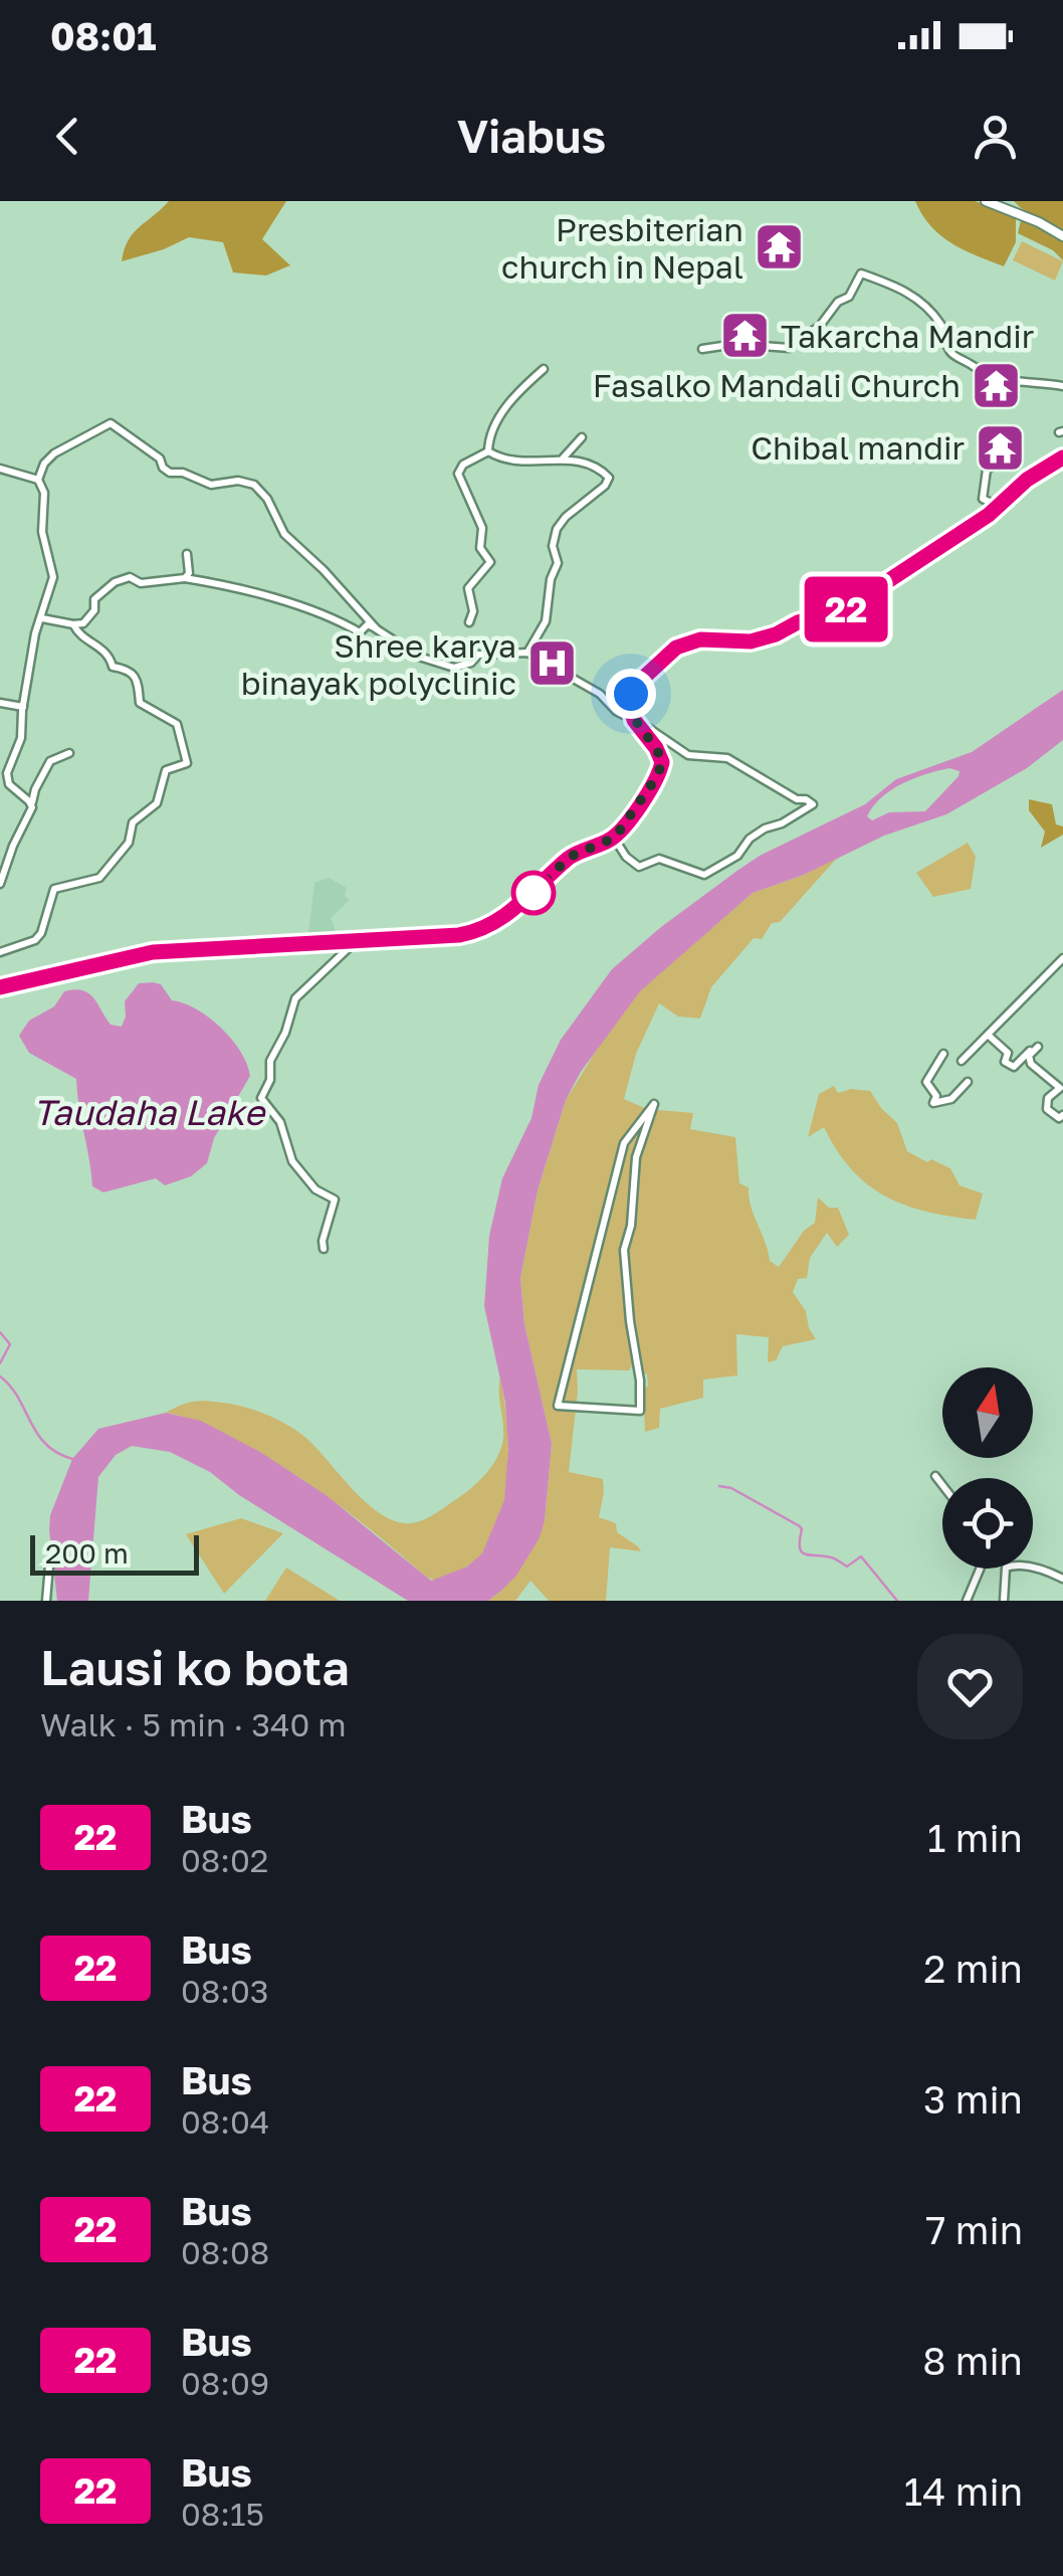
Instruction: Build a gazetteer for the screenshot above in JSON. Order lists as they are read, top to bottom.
{
  "water": ["Taudaha Lake"],
  "places": {
    "temple": [
      "Presbiterian church in Nepal",
      "Takarcha Mandir",
      "Fasalko Mandali Church",
      "Chibal mandir"
    ],
    "hospital": ["Shree karya binayak polyclinic"]
  },
  "lines": ["bus line 22"],
  "scale_bar": "200 m",
  "north": "top",
  "page": {
    "status": "08:01",
    "header": "Viabus",
    "on_map": "22",
    "scale": "200 m",
    "heading": ["Lausi ko bota", "Walk · 5 min · 340 m"],
    "list": [
      {
        "mark": "22",
        "name": "Bus",
        "note": "08:02",
        "value": "1 min"
      },
      {
        "mark": "22",
        "name": "Bus",
        "note": "08:03",
        "value": "2 min"
      },
      {
        "mark": "22",
        "name": "Bus",
        "note": "08:04",
        "value": "3 min"
      },
      {
        "mark": "22",
        "name": "Bus",
        "note": "08:08",
        "value": "7 min"
      },
      {
        "mark": "22",
        "name": "Bus",
        "note": "08:09",
        "value": "8 min"
      },
      {
        "mark": "22",
        "name": "Bus",
        "note": "08:15",
        "value": "14 min"
      }
    ]
  }
}
